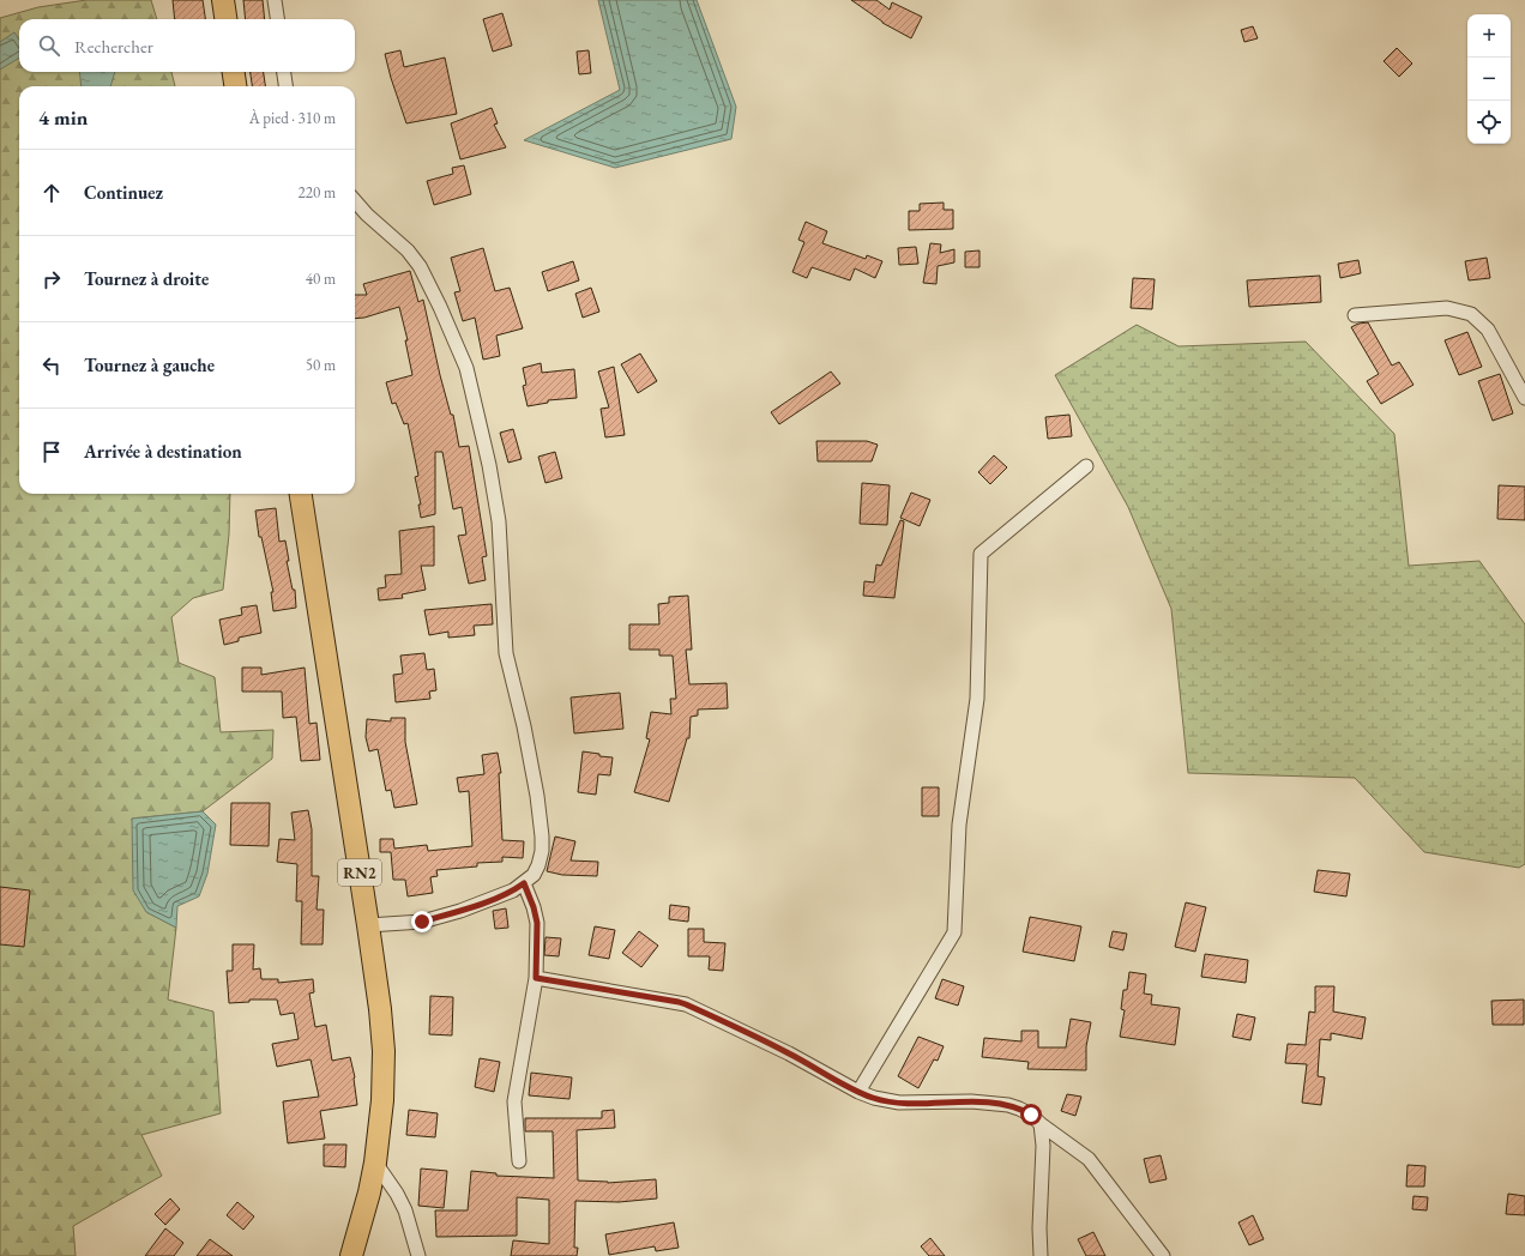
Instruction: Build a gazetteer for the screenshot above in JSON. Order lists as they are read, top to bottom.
{
  "streets": {
    "highway": ["RN2"]
  },
  "page": {
    "map_buttons": ["+", "−"],
    "search": "Rechercher",
    "heading": ["4 min", "À pied · 310 m"],
    "list": [
      ["Continuez", "220 m"],
      ["Tournez à droite", "40 m"],
      ["Tournez à gauche", "50 m"],
      "Arrivée à destination"
    ]
  }
}
